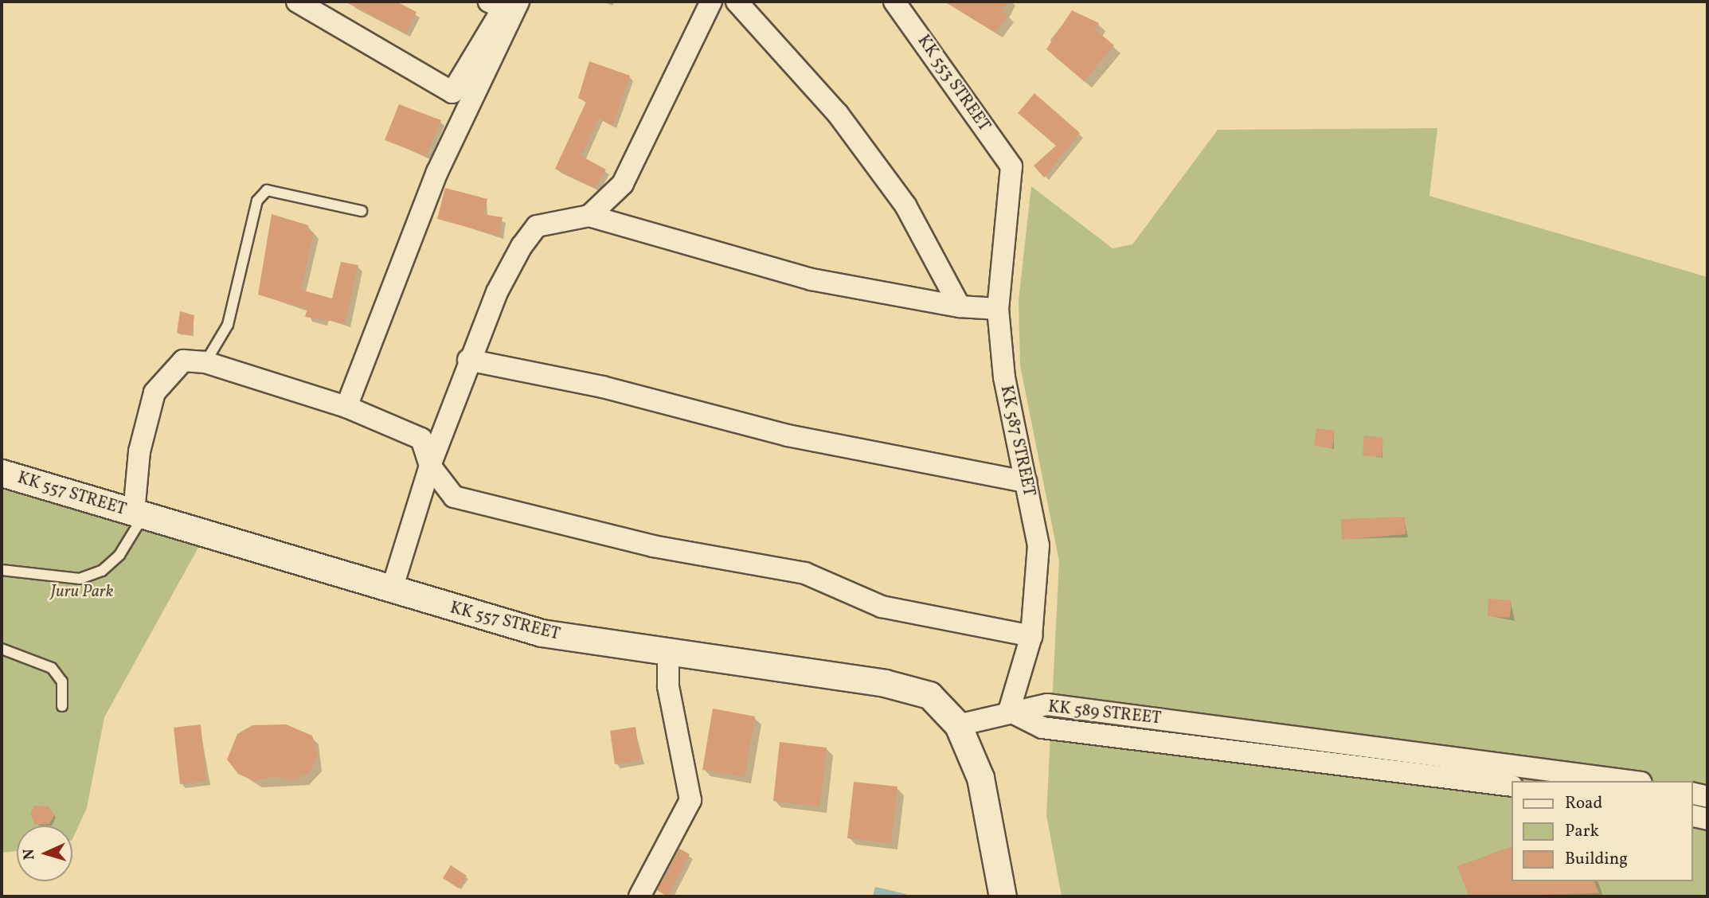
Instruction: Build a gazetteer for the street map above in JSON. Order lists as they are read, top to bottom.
{
  "streets": {
    "street": [
      "KK 553 STREET",
      "KK 587 STREET",
      "KK 557 STREET",
      "KK 589 STREET"
    ]
  },
  "crossings": [
    ["KK 553 STREET", "KK 587 STREET"],
    ["KK 587 STREET", "KK 589 STREET"]
  ],
  "parks": ["Juru Park"],
  "legend": ["Road", "Park", "Building"],
  "north": "left"
}
